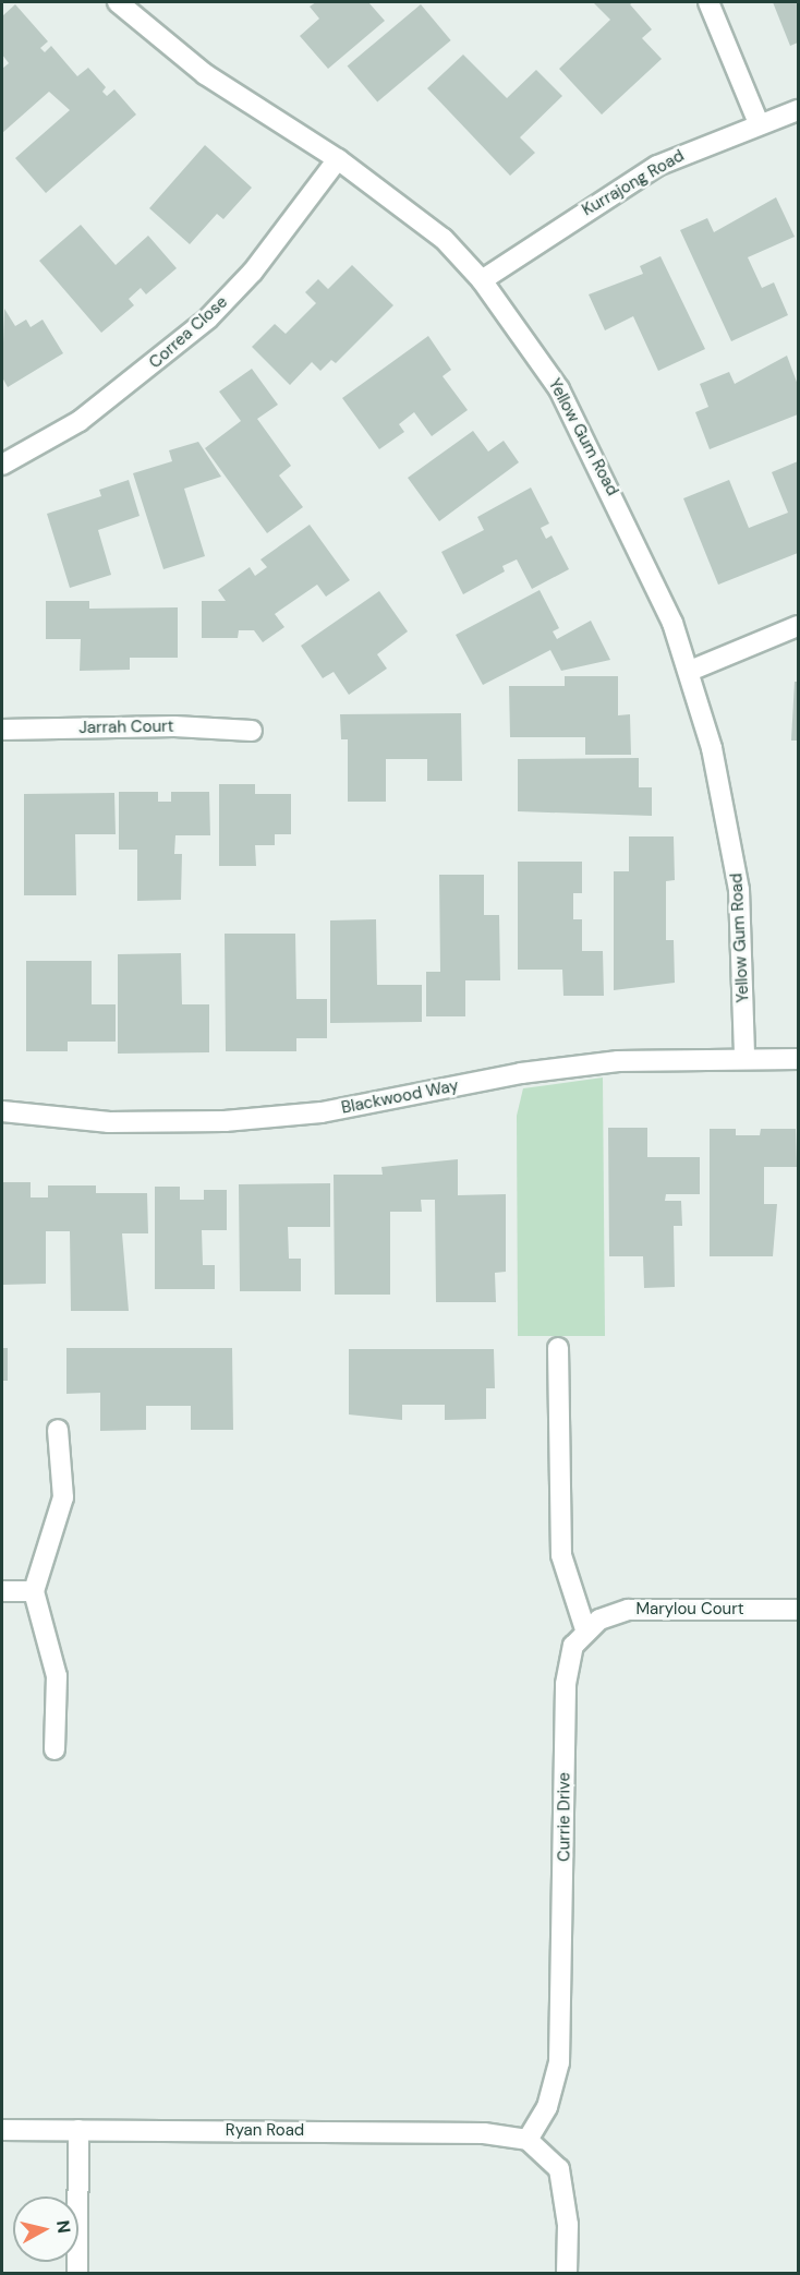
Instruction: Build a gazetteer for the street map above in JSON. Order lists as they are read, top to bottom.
{
  "streets": {
    "street": [
      "Kurrajong Road",
      "Correa Close",
      "Yellow Gum Road",
      "Jarrah Court",
      "Blackwood Way",
      "Marylou Court",
      "Currie Drive",
      "Ryan Road"
    ]
  },
  "crossings": [
    ["Kurrajong Road", "Yellow Gum Road"],
    ["Correa Close", "Yellow Gum Road"],
    ["Yellow Gum Road", "Blackwood Way"],
    ["Marylou Court", "Currie Drive"],
    ["Currie Drive", "Ryan Road"]
  ],
  "north": "right"
}
